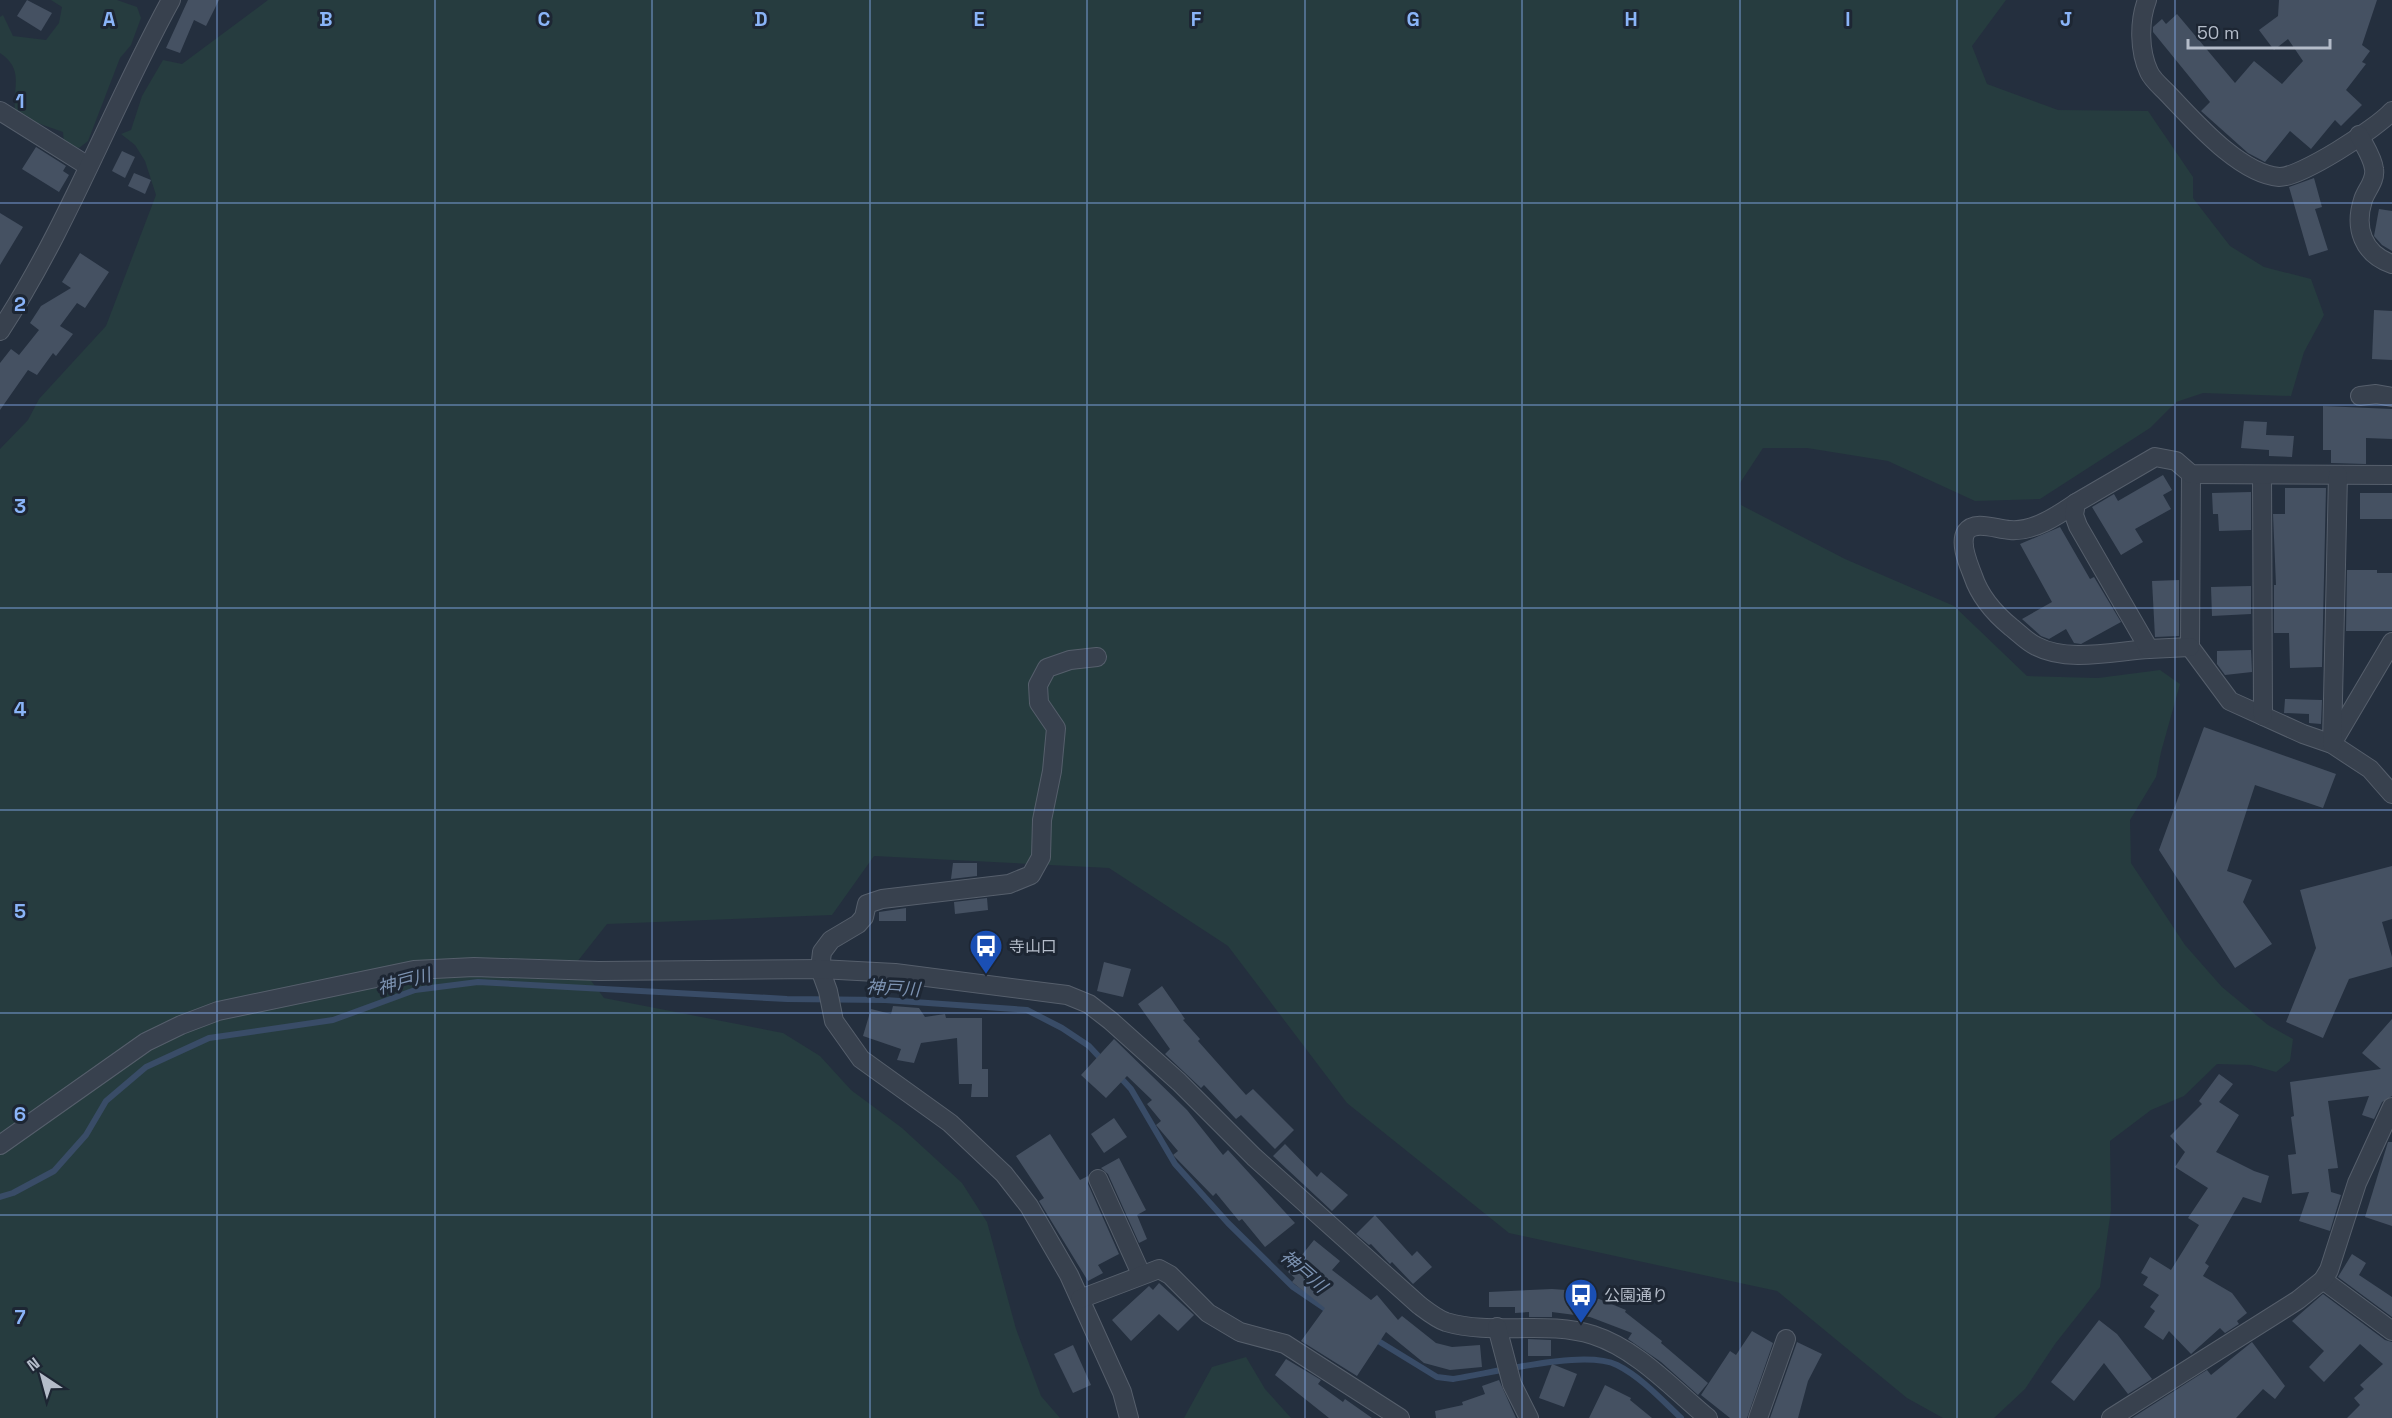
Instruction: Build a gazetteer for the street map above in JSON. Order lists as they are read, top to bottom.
{
  "water": ["神戸川"],
  "places": {
    "bus stop": ["寺山口", "公園通り"]
  },
  "scale_bar": "50 m",
  "north": "top left",
  "grid": {
    "columns": [
      "A",
      "B",
      "C",
      "D",
      "E",
      "F",
      "G",
      "H",
      "I",
      "J"
    ],
    "rows": [
      "1",
      "2",
      "3",
      "4",
      "5",
      "6",
      "7"
    ]
  }
}
